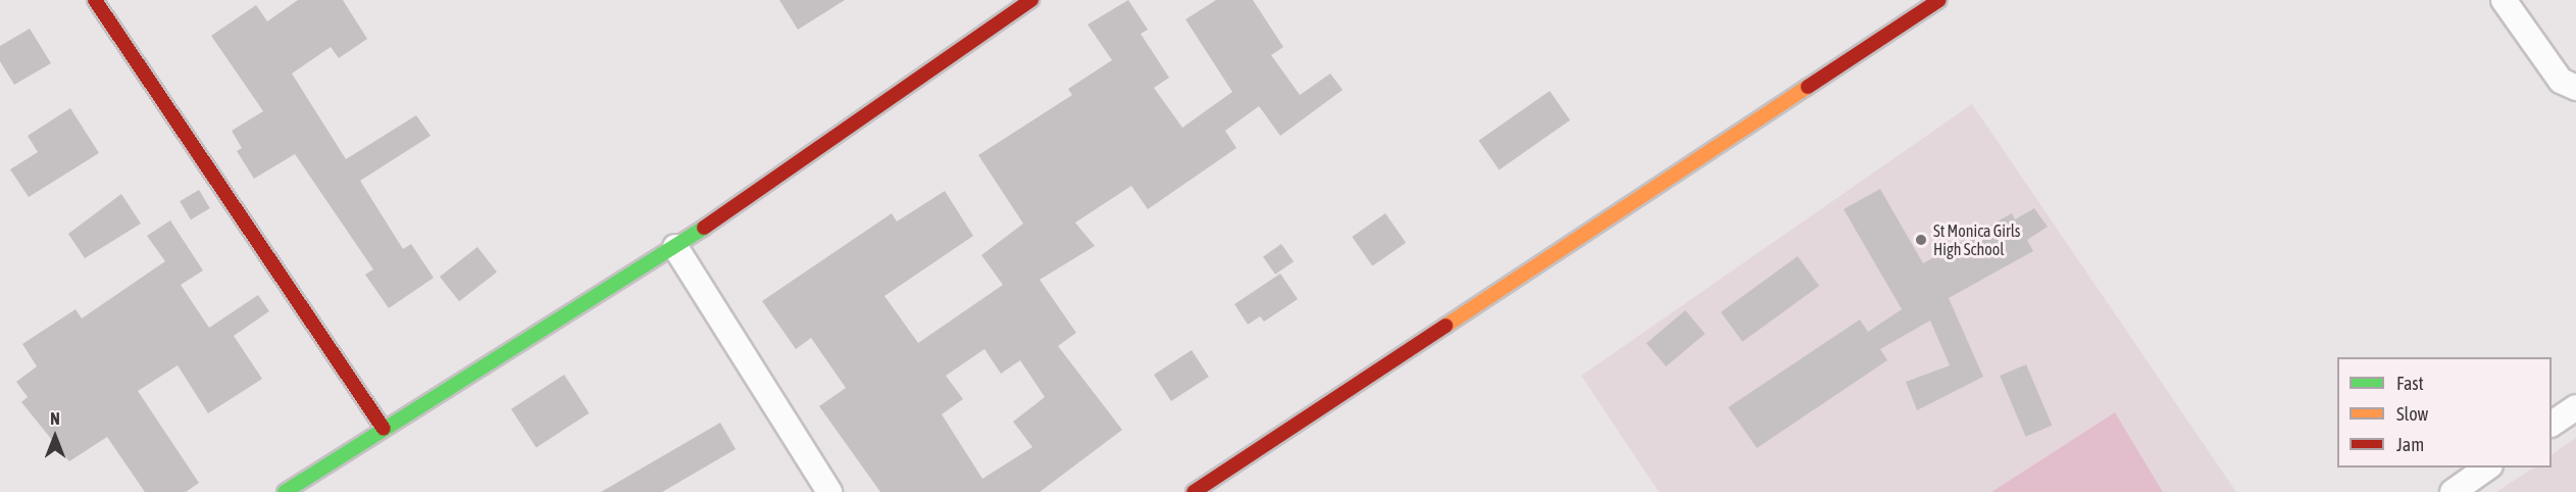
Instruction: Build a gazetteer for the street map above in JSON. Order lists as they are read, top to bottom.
{
  "places": ["St Monica Girls High School"],
  "legend": ["Fast", "Slow", "Jam"],
  "north": "top"
}
